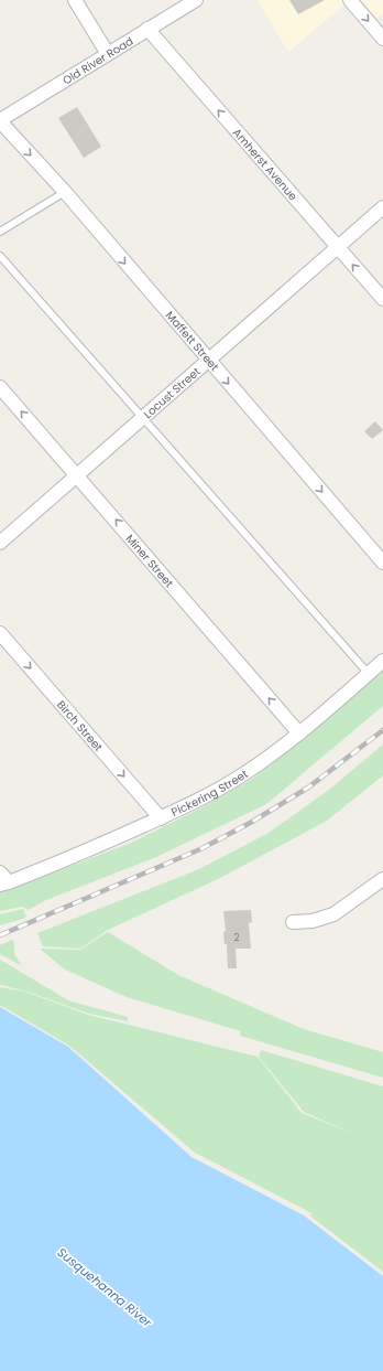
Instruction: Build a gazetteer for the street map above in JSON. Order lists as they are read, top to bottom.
{
  "streets": {
    "street": [
      "Old River Road",
      "Amherst Avenue",
      "Maffett Street",
      "Locust Street",
      "Miner Street",
      "Birch Street",
      "Pickering Street"
    ]
  },
  "crossings": [
    ["Old River Road", "Amherst Avenue"],
    ["Old River Road", "Maffett Street"],
    ["Amherst Avenue", "Locust Street"],
    ["Maffett Street", "Locust Street"],
    ["Locust Street", "Miner Street"],
    ["Miner Street", "Pickering Street"],
    ["Birch Street", "Pickering Street"]
  ],
  "one_way": [
    "Amherst Avenue",
    "Maffett Street",
    "Miner Street",
    "Birch Street"
  ],
  "water": ["Susquehanna River"],
  "house_numbers": ["2"]
}
